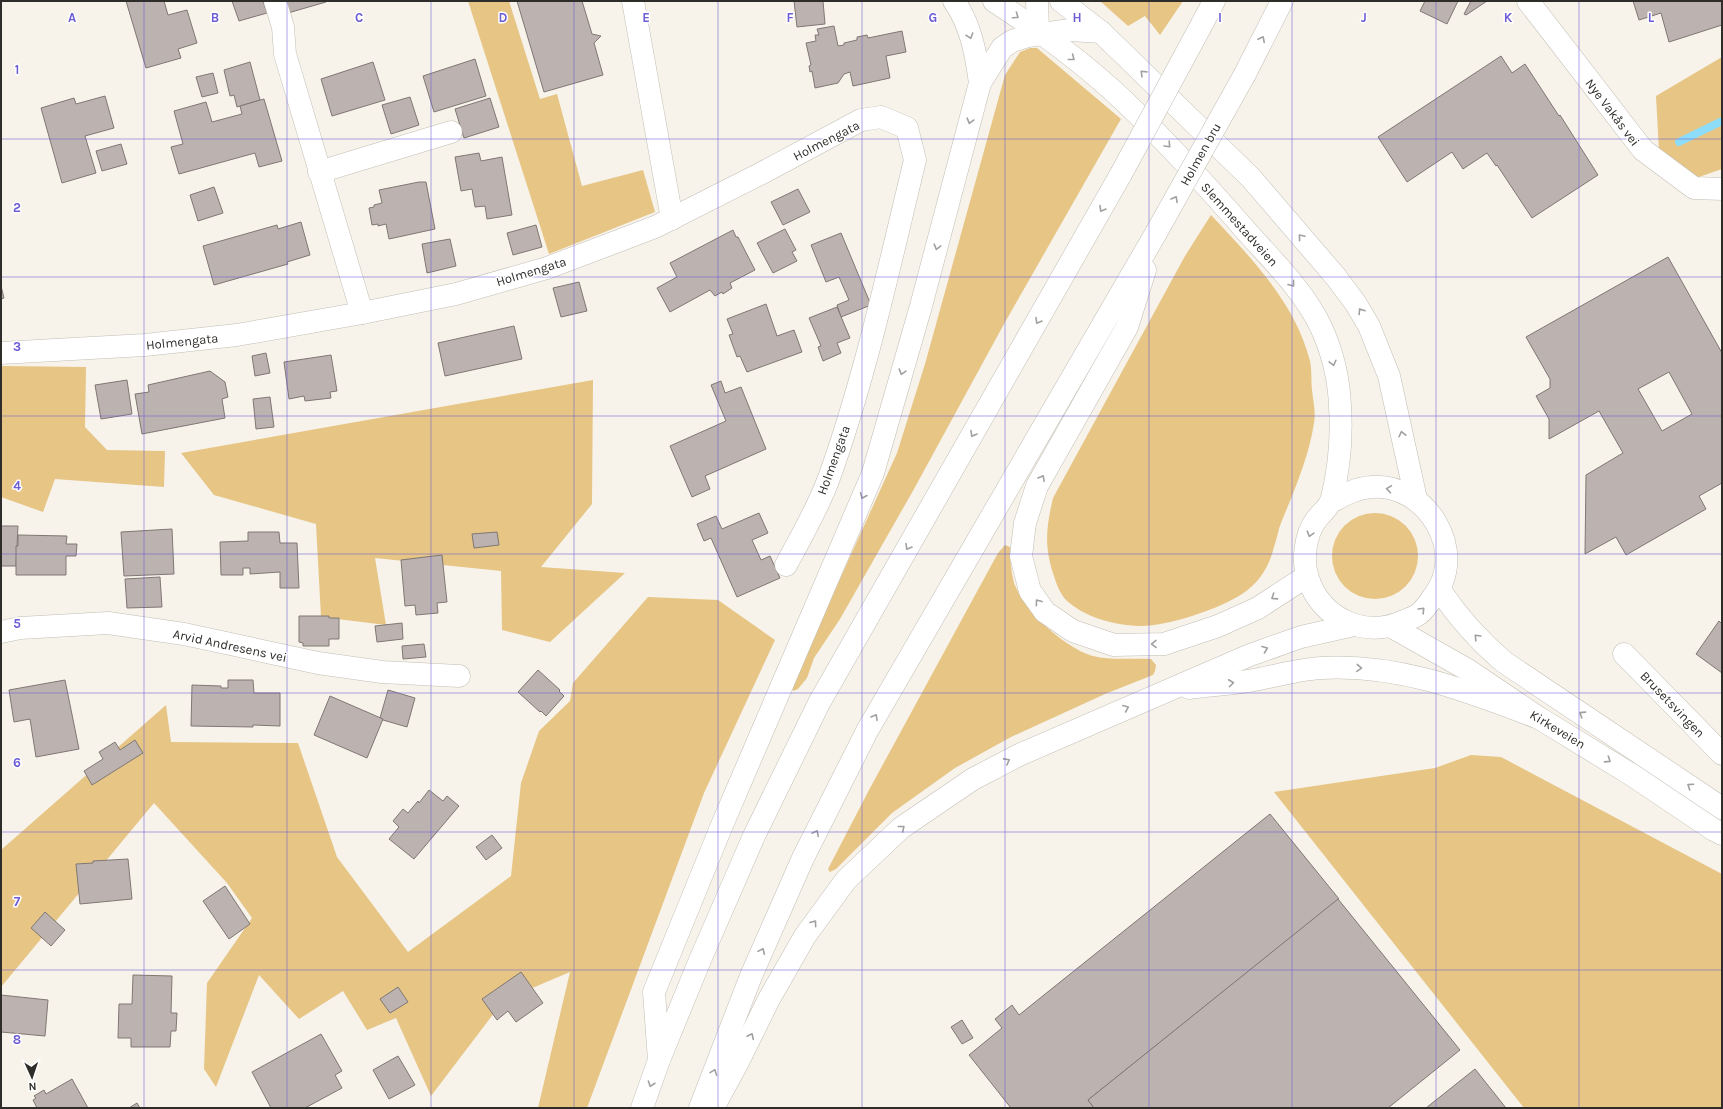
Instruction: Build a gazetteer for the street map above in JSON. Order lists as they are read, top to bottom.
{
  "streets": {
    "main road": [
      "Nye Vakås vei",
      "Holmengata",
      "Holmen bru",
      "Slemmestadveien",
      "Arvid Andresens vei",
      "Brusetsvingen",
      "Kirkeveien"
    ]
  },
  "crossings": [
    ["Slemmestadveien", "Kirkeveien"]
  ],
  "north": "bottom",
  "grid": {
    "columns": [
      "A",
      "B",
      "C",
      "D",
      "E",
      "F",
      "G",
      "H",
      "I",
      "J",
      "K",
      "L"
    ],
    "rows": [
      "1",
      "2",
      "3",
      "4",
      "5",
      "6",
      "7",
      "8"
    ]
  }
}
